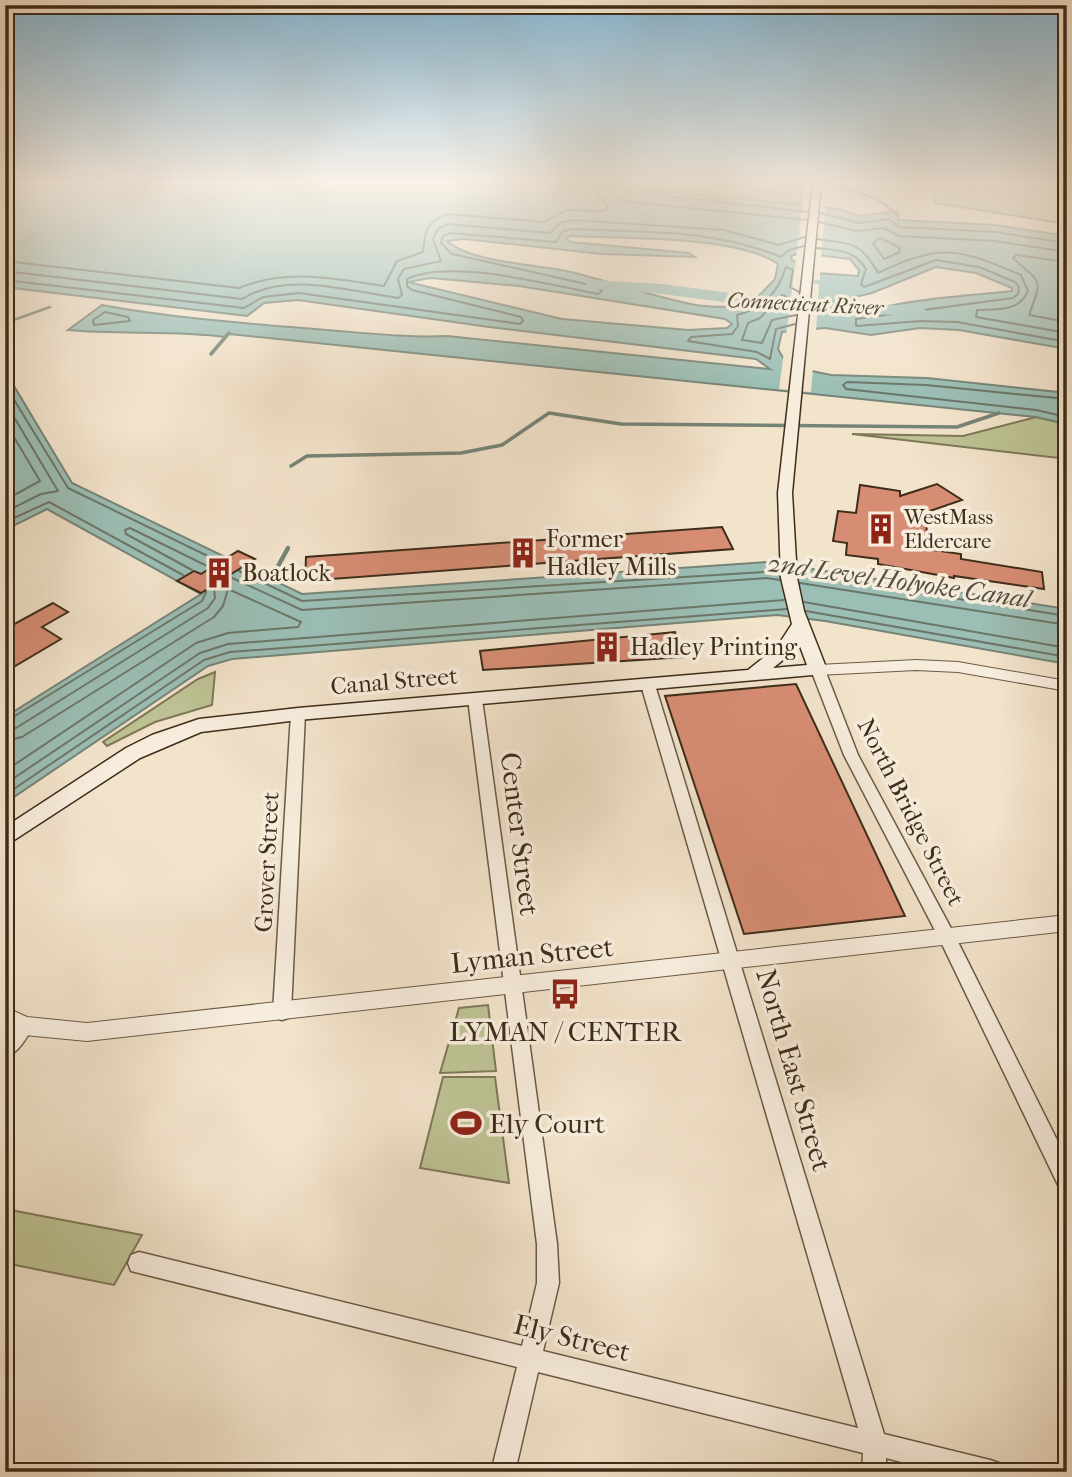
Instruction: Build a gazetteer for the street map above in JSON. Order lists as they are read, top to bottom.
{
  "streets": {
    "main road": ["Canal Street", "North Bridge Street"],
    "street": [
      "Center Street",
      "Grover Street",
      "Lyman Street",
      "North East Street",
      "Ely Street"
    ]
  },
  "crossings": [
    ["Canal Street", "North Bridge Street"],
    ["Canal Street", "Center Street"],
    ["Canal Street", "Grover Street"],
    ["Canal Street", "North East Street"],
    ["North Bridge Street", "Lyman Street"],
    ["Center Street", "Lyman Street"],
    ["Center Street", "Ely Street"],
    ["Grover Street", "Lyman Street"],
    ["Lyman Street", "North East Street"],
    ["North East Street", "Ely Street"]
  ],
  "water": ["Connecticut River", "2nd Level Holyoke Canal"],
  "places": {
    "building": [
      "WestMass Eldercare",
      "Former Hadley Mills",
      "Boatlock",
      "Hadley Printing"
    ],
    "bus stop": ["LYMAN / CENTER"],
    "sports": ["Ely Court"]
  }
}
